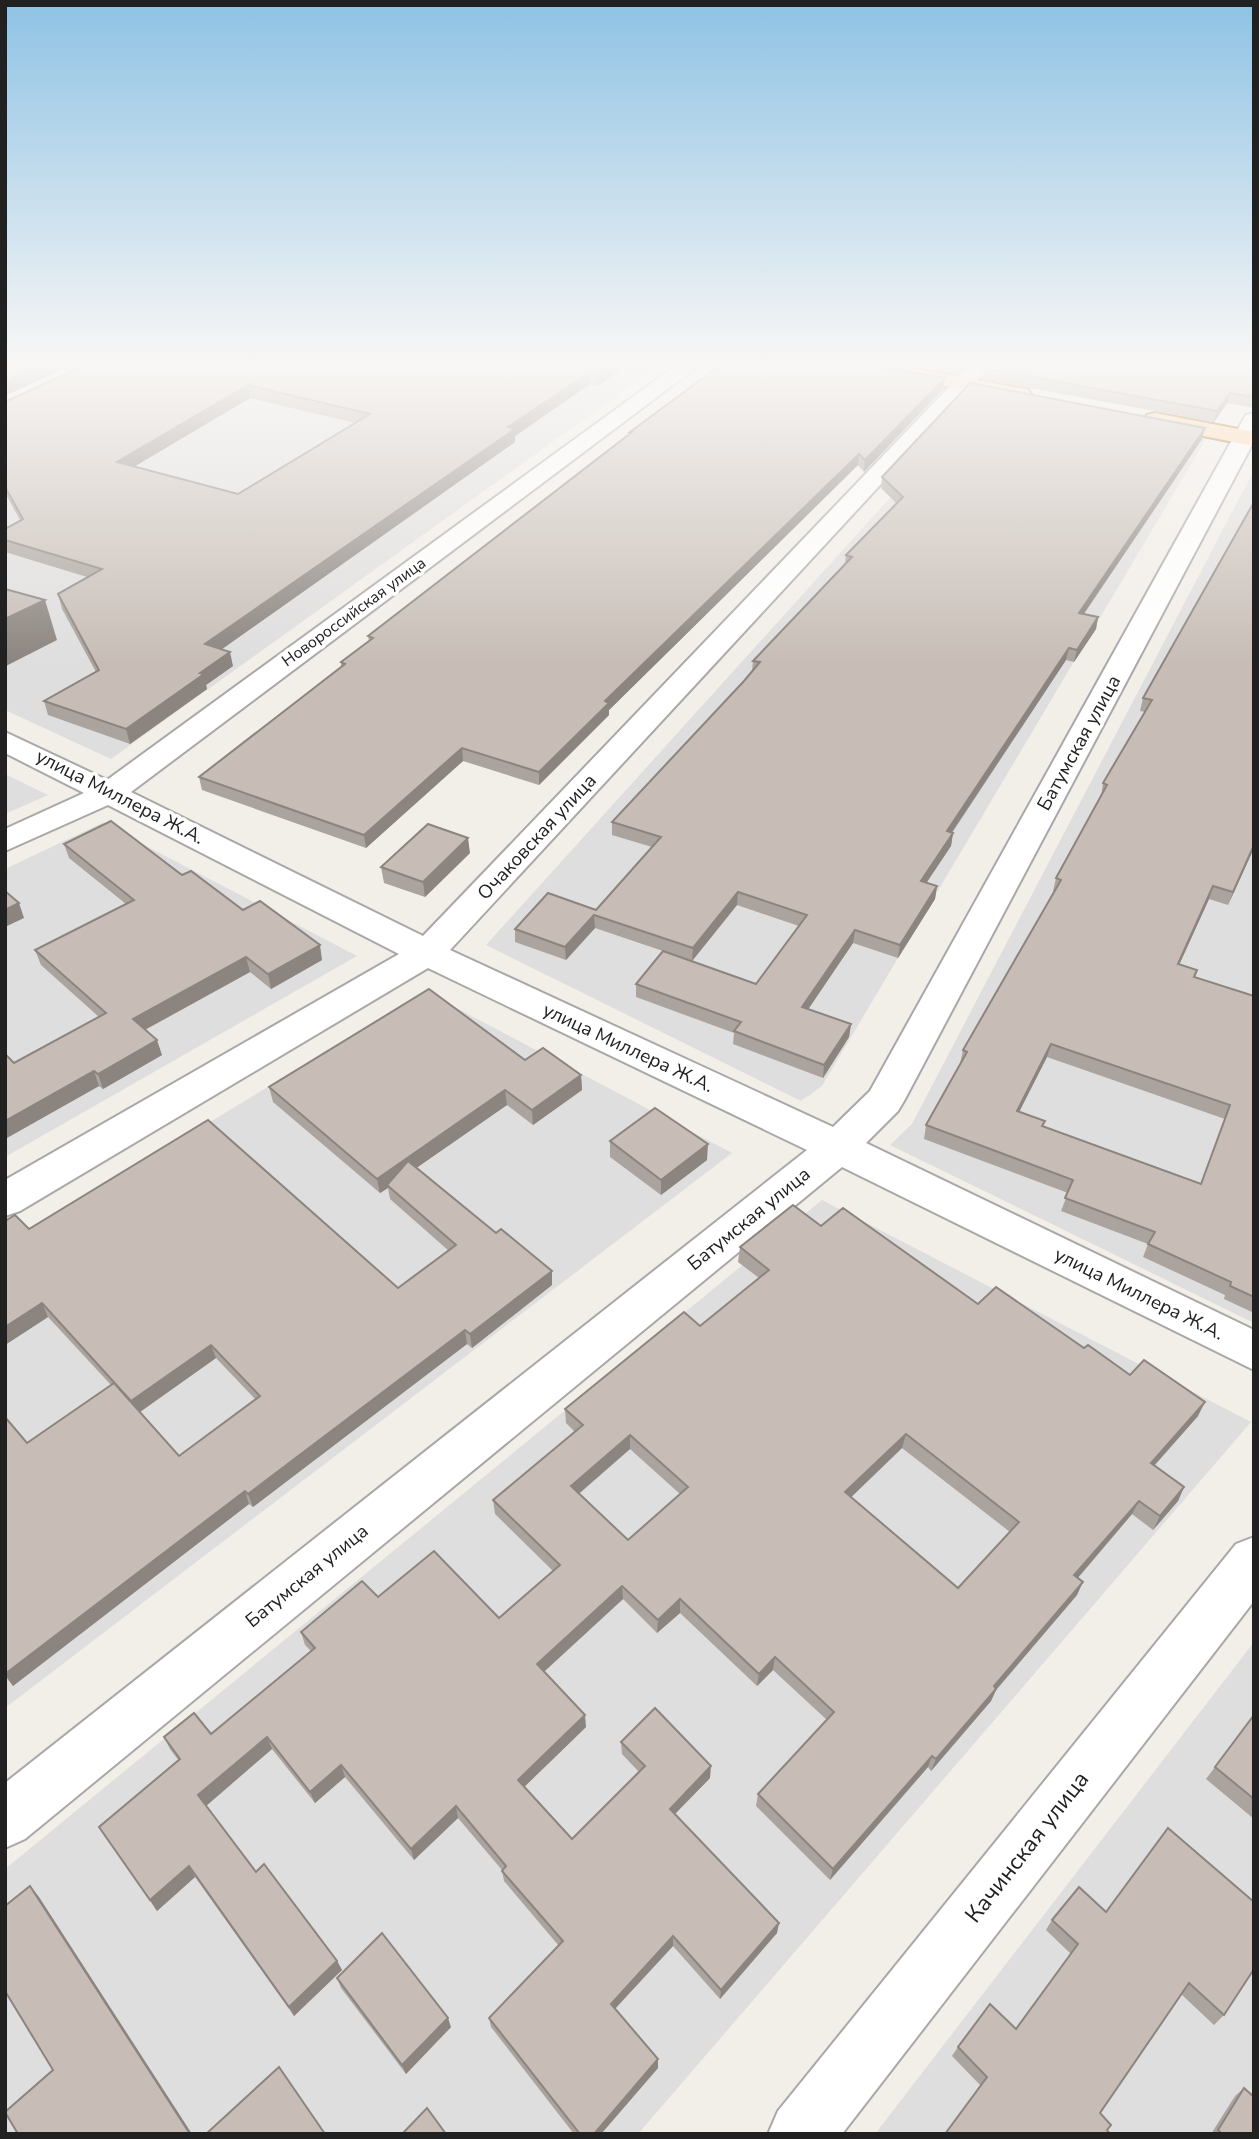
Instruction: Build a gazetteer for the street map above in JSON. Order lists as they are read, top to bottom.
{
  "streets": {
    "street": [
      "Новороссийская улица",
      "Батумская улица",
      "улица Миллера Ж.А.",
      "Очаковская улица",
      "Качинская улица"
    ]
  },
  "crossings": [
    ["Новороссийская улица", "улица Миллера Ж.А."],
    ["Батумская улица", "улица Миллера Ж.А."],
    ["улица Миллера Ж.А.", "Очаковская улица"]
  ]
}
